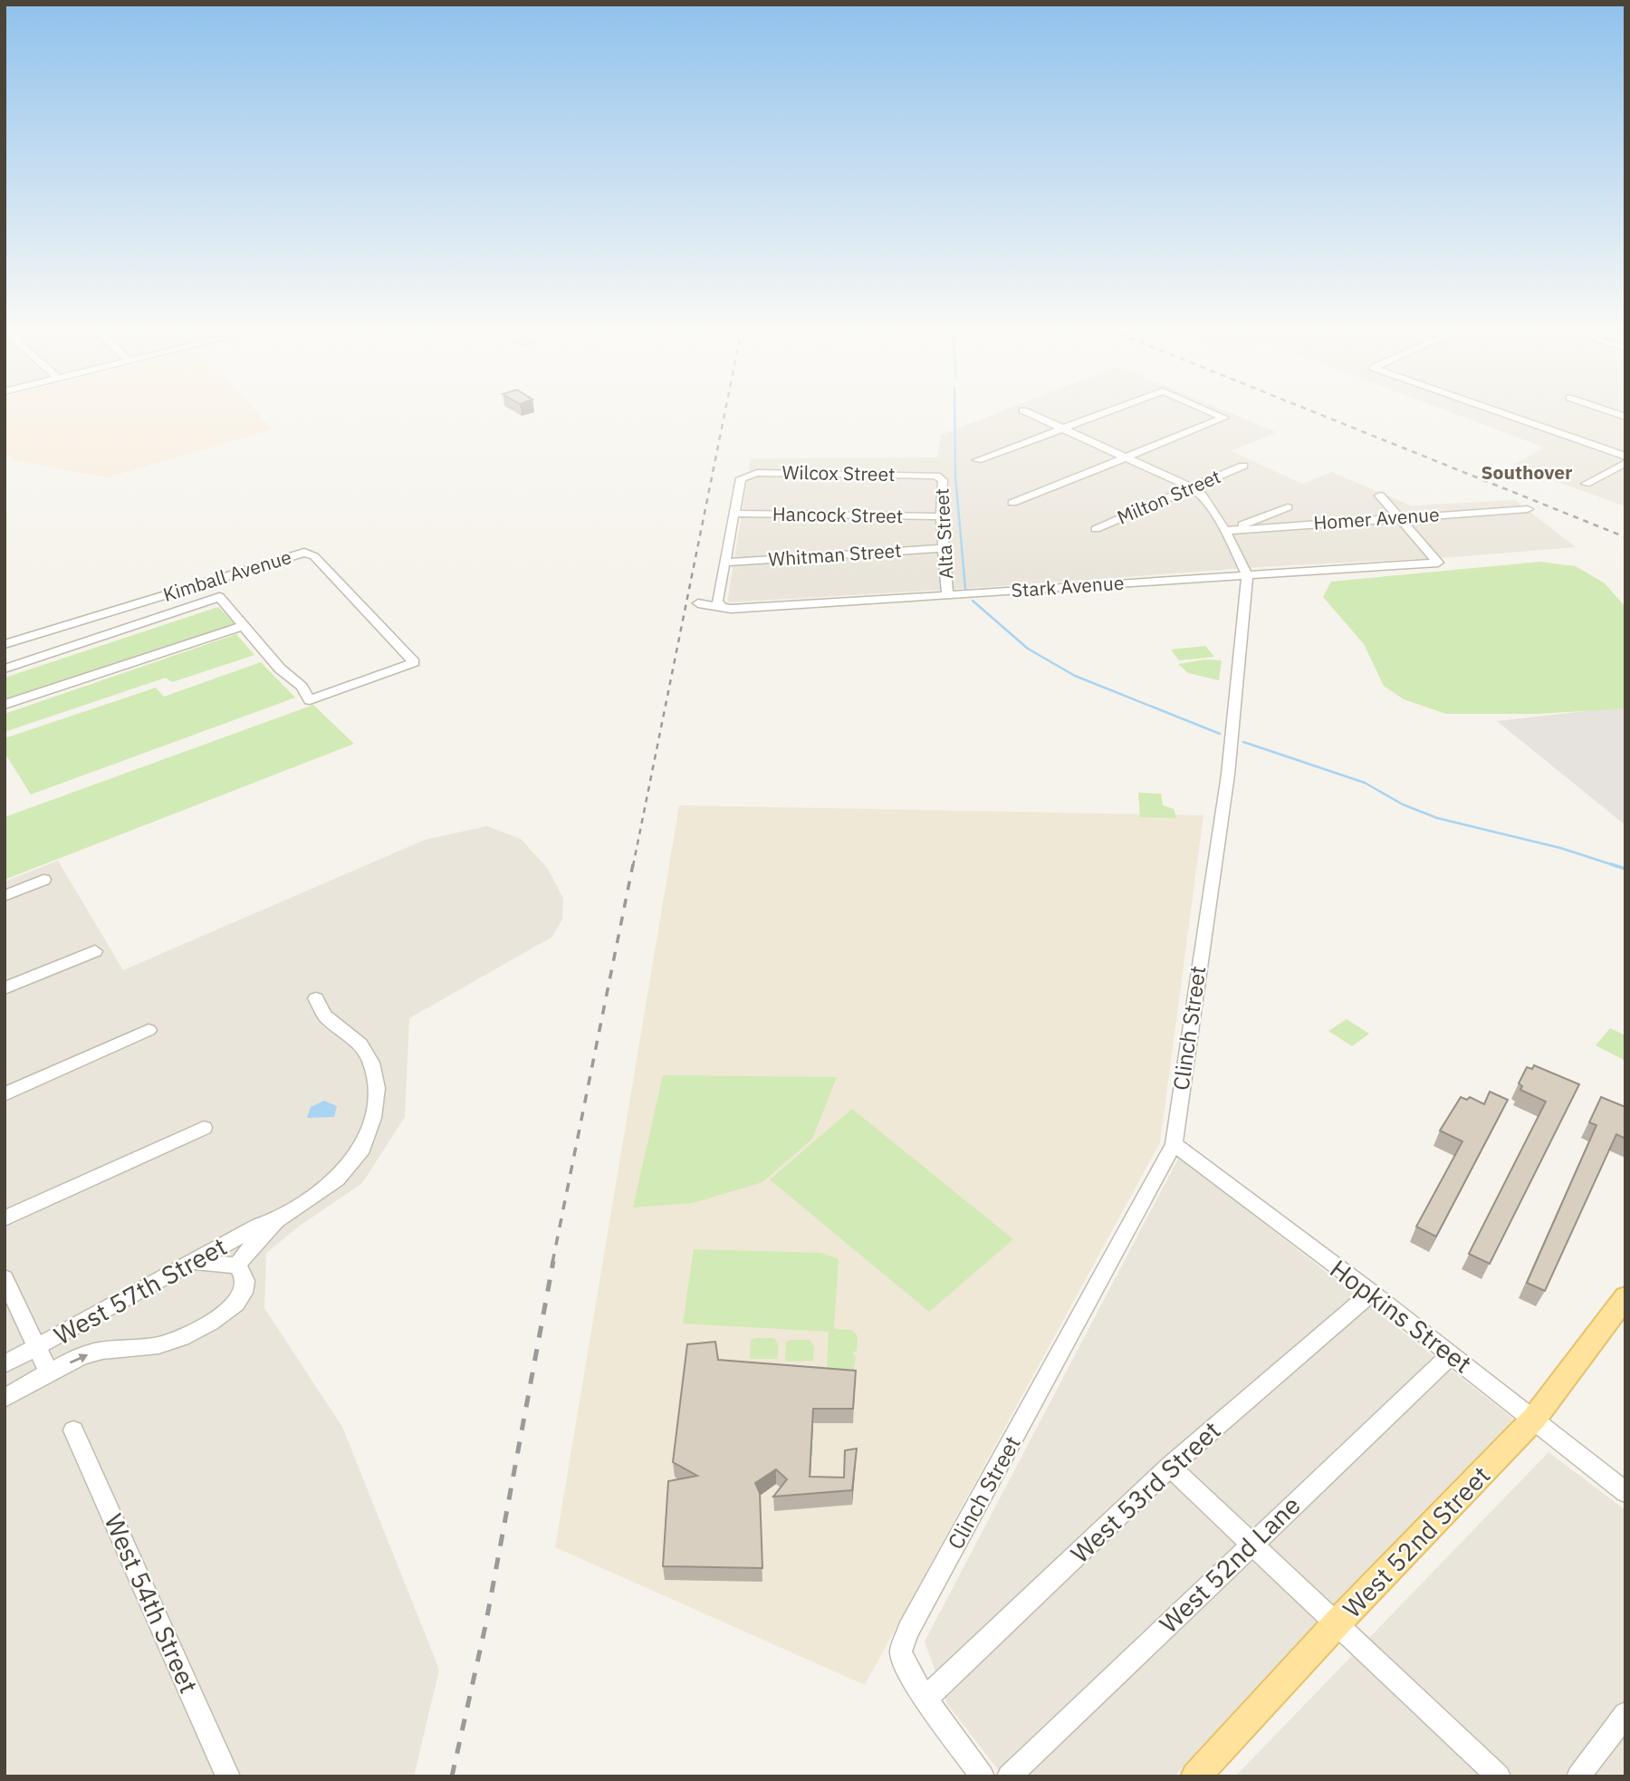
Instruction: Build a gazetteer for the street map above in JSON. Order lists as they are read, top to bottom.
{
  "streets": {
    "main road": ["West 52nd Street"],
    "street": [
      "Wilcox Street",
      "Milton Street",
      "Hancock Street",
      "Homer Avenue",
      "Alta Street",
      "Whitman Street",
      "Kimball Avenue",
      "Stark Avenue",
      "Clinch Street",
      "West 57th Street",
      "Hopkins Street",
      "West 53rd Street",
      "West 52nd Lane",
      "West 54th Street"
    ]
  },
  "crossings": [
    ["Wilcox Street", "Hancock Street"],
    ["Wilcox Street", "Alta Street"],
    ["Hancock Street", "Alta Street"],
    ["Homer Avenue", "Stark Avenue"],
    ["Alta Street", "Whitman Street"],
    ["Alta Street", "Stark Avenue"],
    ["Stark Avenue", "Clinch Street"],
    ["Clinch Street", "Hopkins Street"],
    ["Clinch Street", "West 53rd Street"],
    ["Hopkins Street", "West 53rd Street"],
    ["Hopkins Street", "West 52nd Street"],
    ["Hopkins Street", "West 52nd Lane"]
  ],
  "districts": ["Southover"]
}
